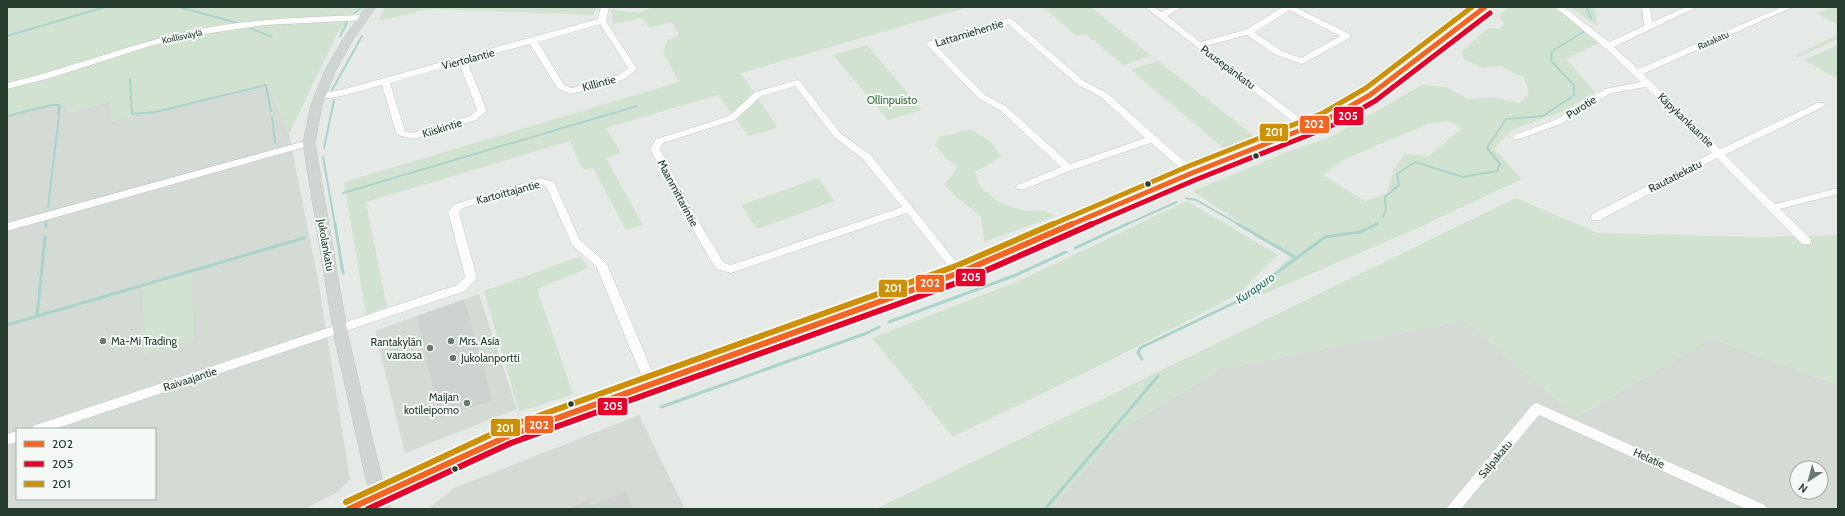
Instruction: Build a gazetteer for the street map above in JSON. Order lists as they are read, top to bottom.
{
  "streets": {
    "main road": ["Jukolankatu"],
    "street": [
      "Lattamiehentie",
      "Koillisväylä",
      "Ratakatu",
      "Viertolantie",
      "Puusepänkatu",
      "Killintie",
      "Purotie",
      "Käpykankaantie",
      "Kiiskintie",
      "Rautatiekatu",
      "Kartoittajantie",
      "Maanmittarintie",
      "Raivaajantie",
      "Helatie",
      "Salpakatu"
    ]
  },
  "crossings": [
    ["Koillisväylä", "Jukolankatu"],
    ["Ratakatu", "Käpykankaantie"],
    ["Viertolantie", "Killintie"],
    ["Viertolantie", "Kiiskintie"],
    ["Viertolantie", "Jukolankatu"],
    ["Purotie", "Käpykankaantie"],
    ["Käpykankaantie", "Rautatiekatu"],
    ["Kartoittajantie", "Jukolankatu"],
    ["Kartoittajantie", "Raivaajantie"],
    ["Jukolankatu", "Raivaajantie"],
    ["Helatie", "Salpakatu"]
  ],
  "water": ["Kurapuro"],
  "parks": ["Ollinpuisto"],
  "places": [
    "Ma-Mi Trading",
    "Mrs. Asia",
    "Rantakylän varaosa",
    "Jukolanportti",
    "Maijan kotileipomo"
  ],
  "lines": ["transit line 202", "transit line 201", "transit line 205"],
  "legend": ["202", "205", "201"],
  "north": "bottom left"
}
